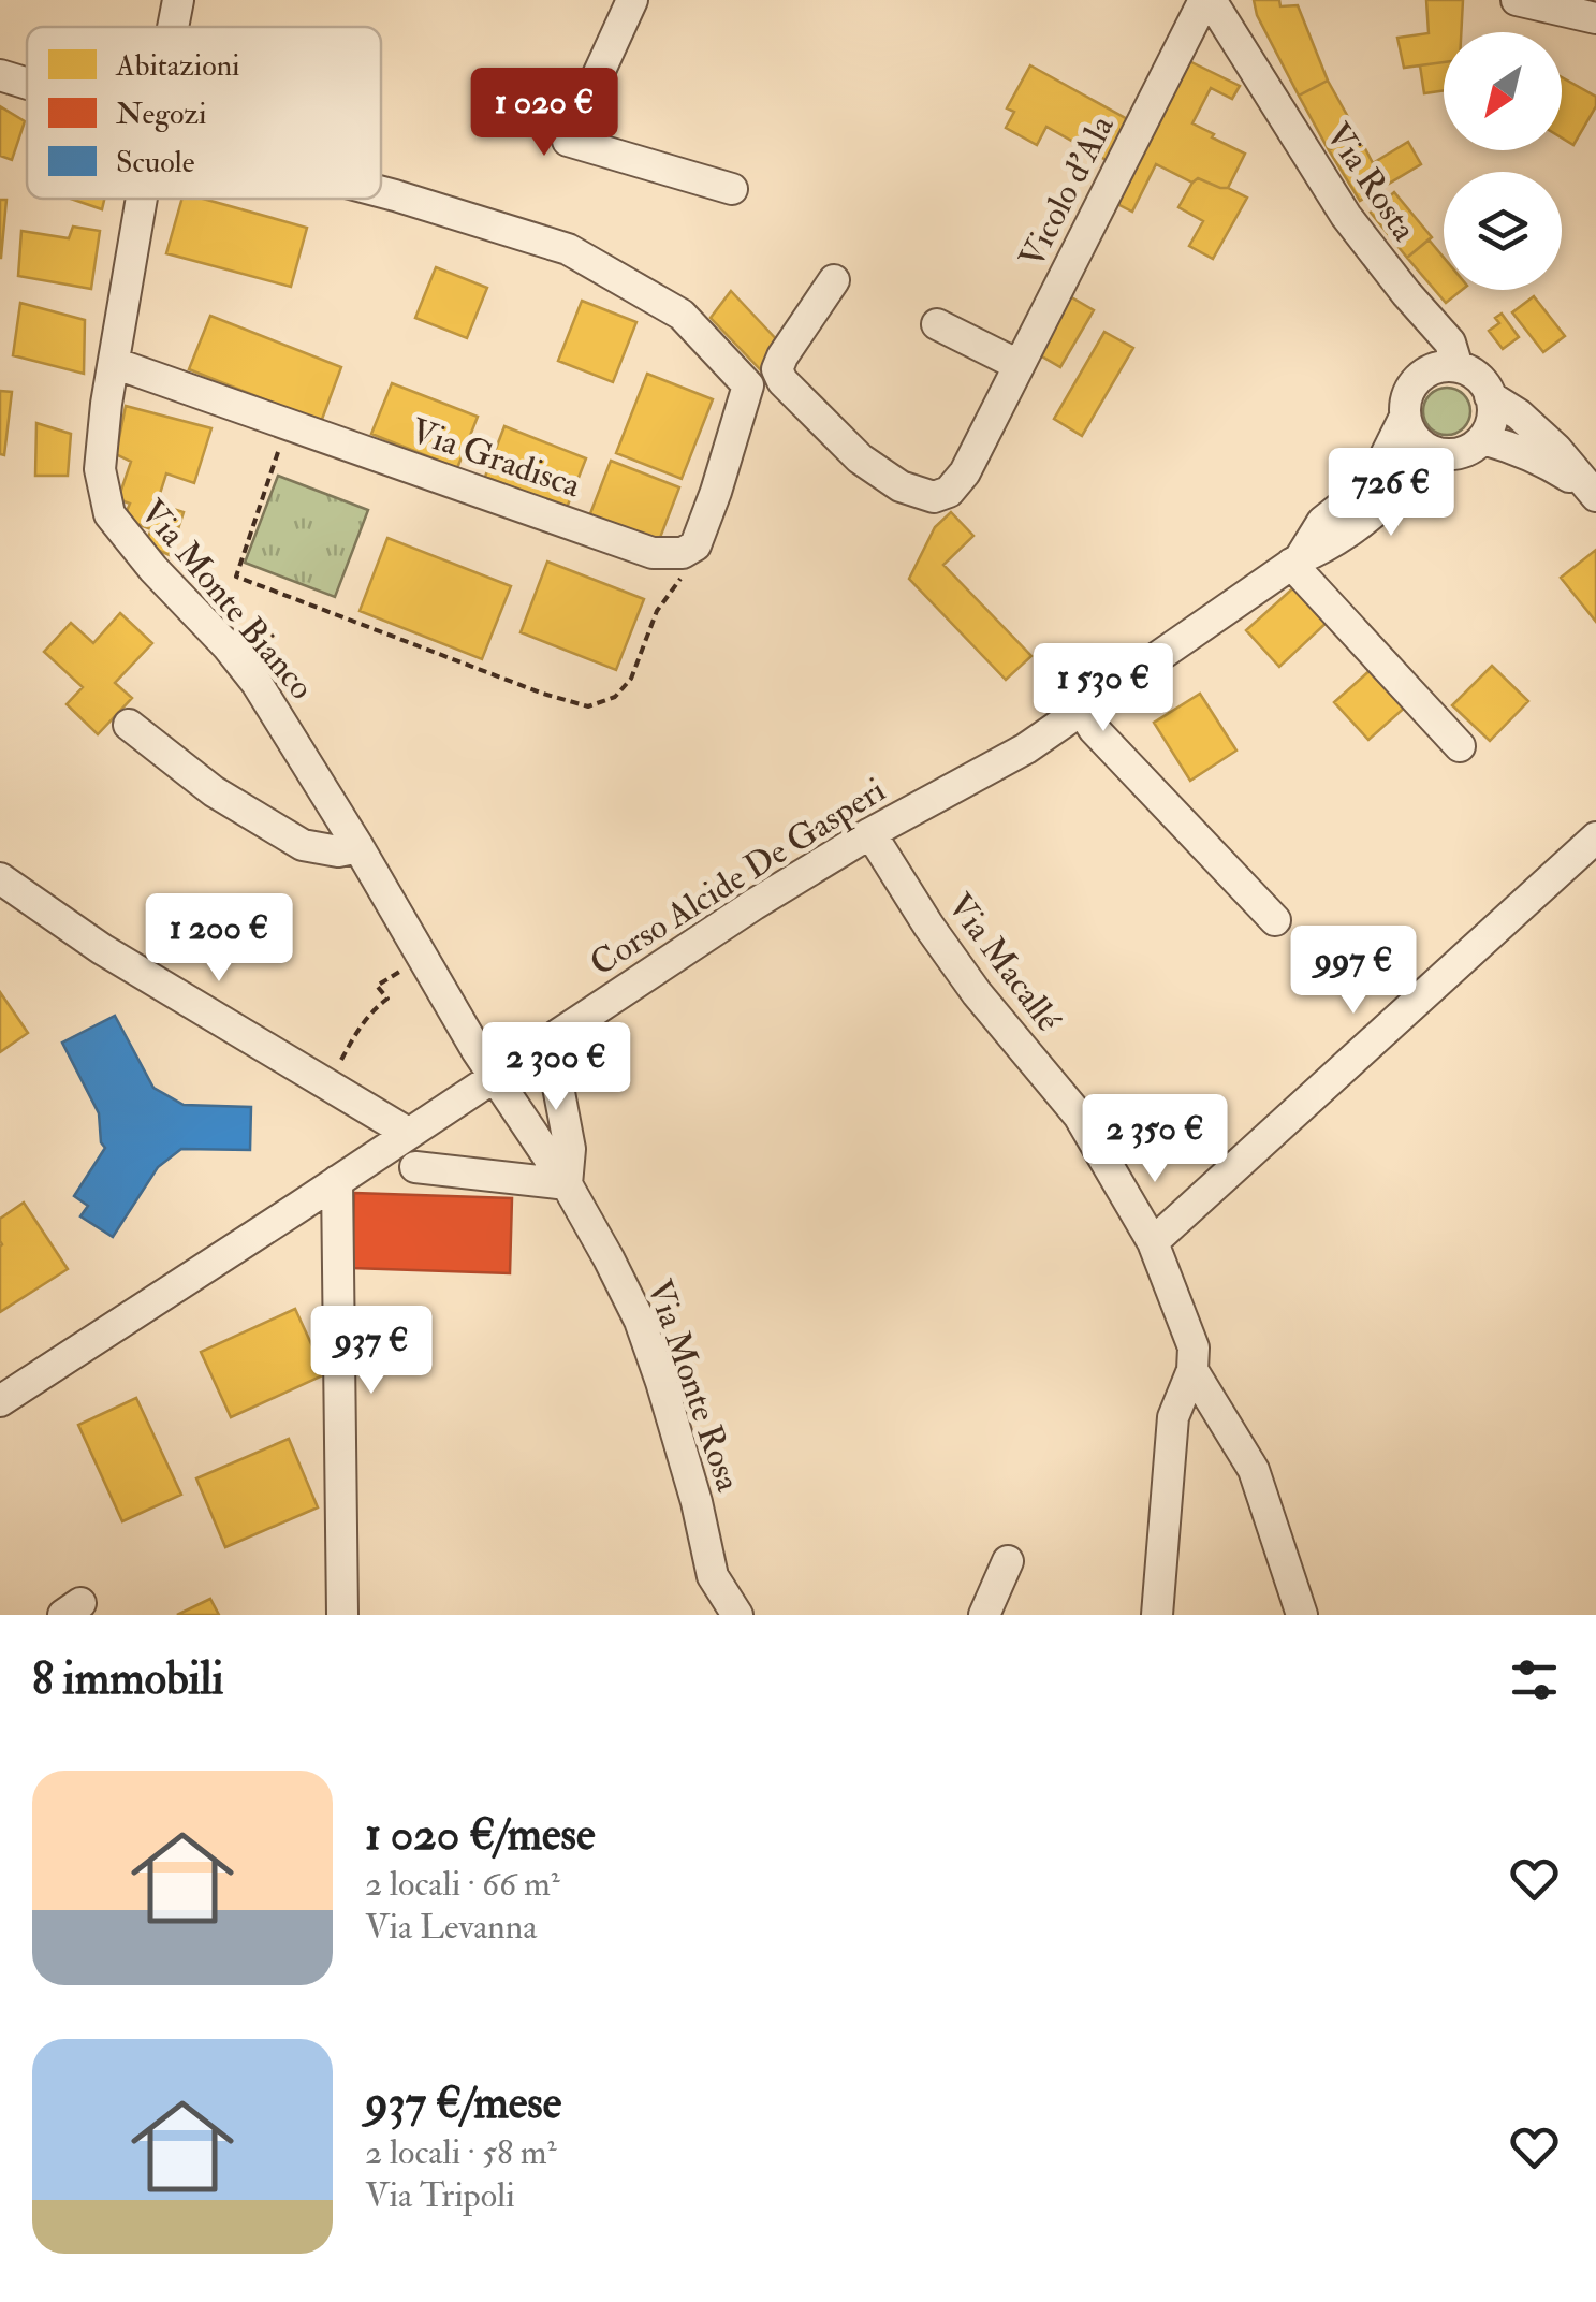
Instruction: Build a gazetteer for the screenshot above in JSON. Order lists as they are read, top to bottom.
{
  "streets": {
    "street": [
      "Via Rosta",
      "Vicolo d'Ala",
      "Via Gradisca",
      "Via Monte Bianco",
      "Corso Alcide De Gasperi",
      "Via Macallé",
      "Via Monte Rosa"
    ]
  },
  "crossings": [
    ["Via Rosta", "Vicolo d'Ala"],
    ["Via Rosta", "Corso Alcide De Gasperi"],
    ["Via Gradisca", "Via Monte Bianco"],
    ["Via Monte Bianco", "Corso Alcide De Gasperi"],
    ["Via Monte Bianco", "Via Monte Rosa"],
    ["Corso Alcide De Gasperi", "Via Macallé"],
    ["Corso Alcide De Gasperi", "Via Monte Rosa"]
  ],
  "legend": ["Abitazioni", "Negozi", "Scuole"],
  "north": "bottom left",
  "page": {
    "price": [
      "1 020 €",
      "726 €",
      "1 530 €",
      "1 200 €",
      "997 €",
      "2 300 €",
      "2 350 €",
      "937 €"
    ],
    "heading": "8 immobili",
    "list": [
      {
        "name": "1 020 €/mese",
        "note": "2 locali · 66 m² · Via Levanna"
      },
      {
        "name": "937 €/mese",
        "note": "2 locali · 58 m² · Via Tripoli"
      }
    ]
  }
}
